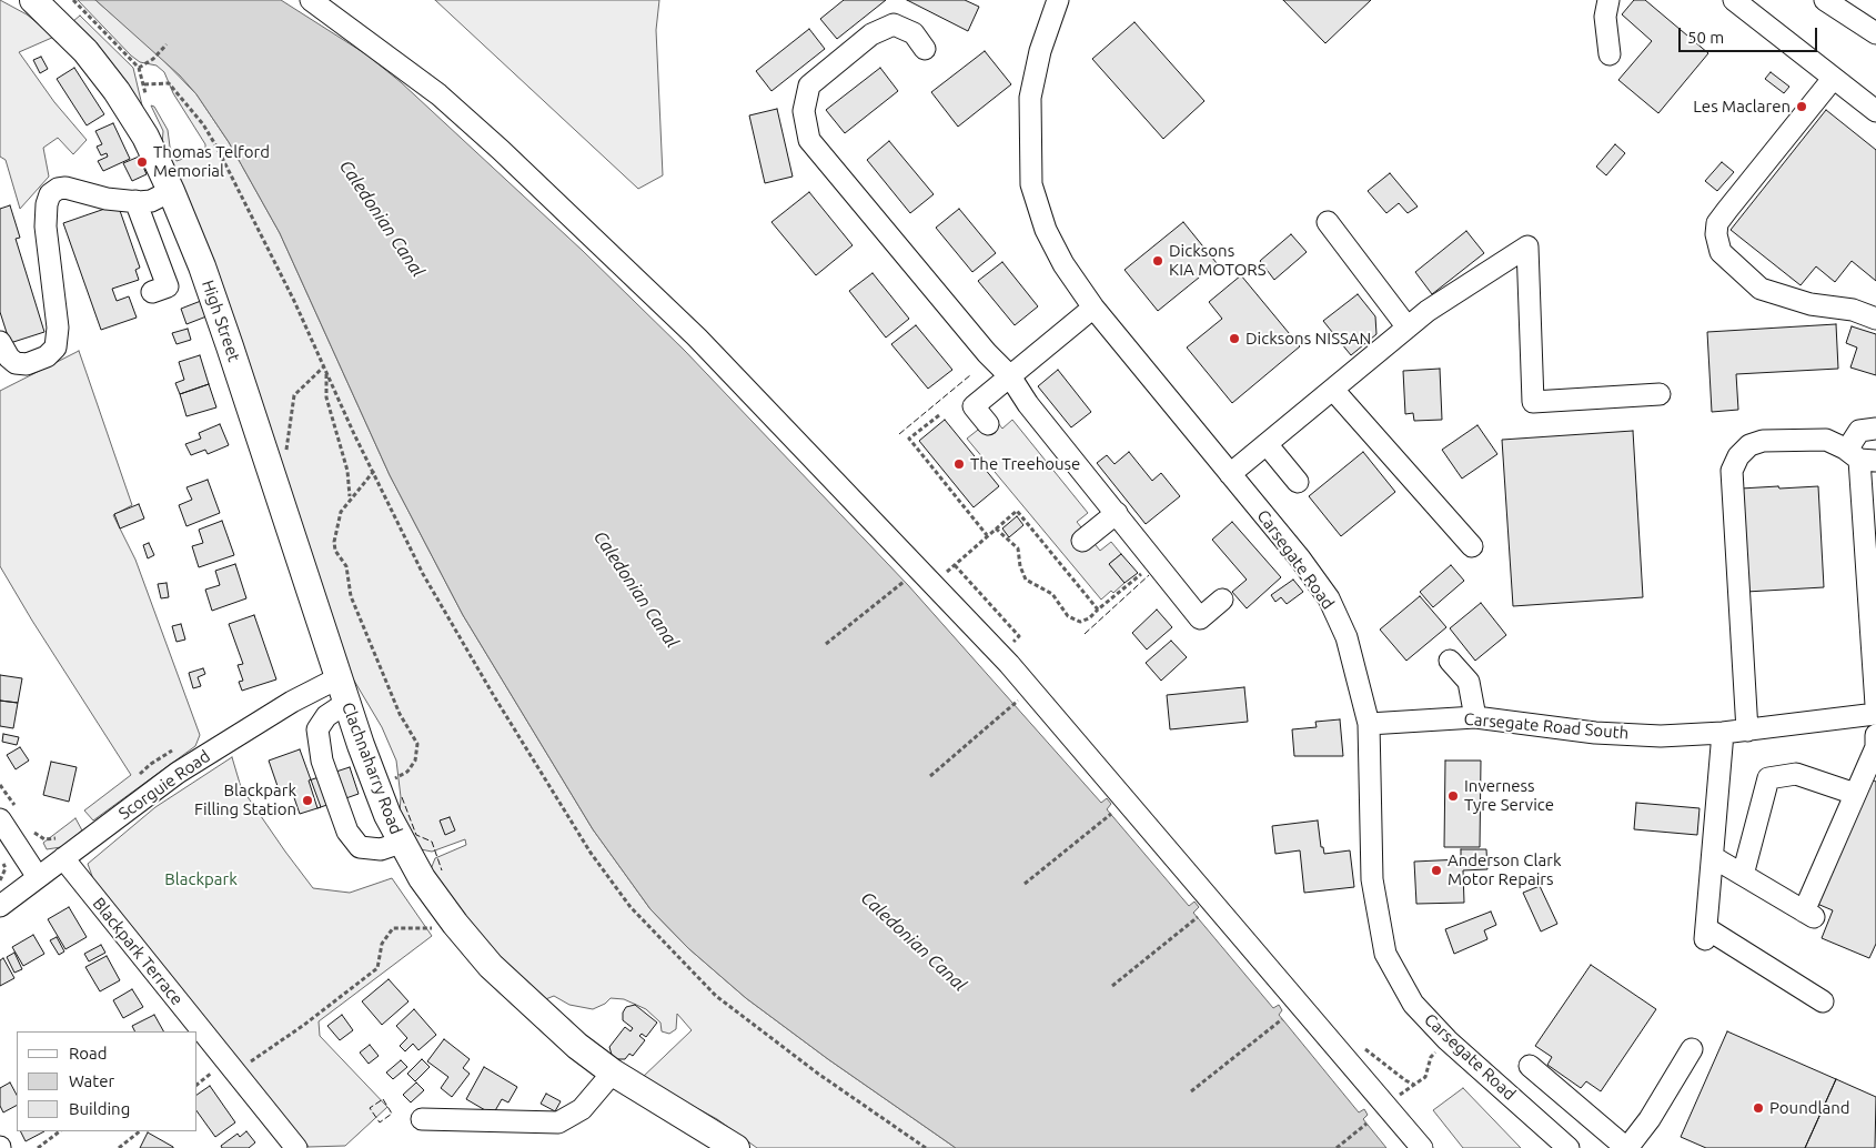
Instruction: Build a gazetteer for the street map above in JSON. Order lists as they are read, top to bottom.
{
  "streets": {
    "main road": ["High Street", "Clachnaharry Road"],
    "street": [
      "Carsegate Road",
      "Carsegate Road South",
      "Scorguie Road",
      "Blackpark Terrace"
    ]
  },
  "crossings": [
    ["High Street", "Clachnaharry Road"],
    ["High Street", "Scorguie Road"],
    ["Carsegate Road", "Carsegate Road South"],
    ["Clachnaharry Road", "Scorguie Road"],
    ["Scorguie Road", "Blackpark Terrace"]
  ],
  "water": ["Caledonian Canal"],
  "parks": ["Blackpark"],
  "places": [
    "Les Maclaren",
    "Thomas Telford Memorial",
    "Dicksons KIA MOTORS",
    "Dicksons NISSAN",
    "The Treehouse",
    "Inverness Tyre Service",
    "Blackpark Filling Station",
    "Anderson Clark Motor Repairs",
    "Poundland"
  ],
  "legend": ["Road", "Water", "Building"],
  "scale_bar": "50 m"
}
